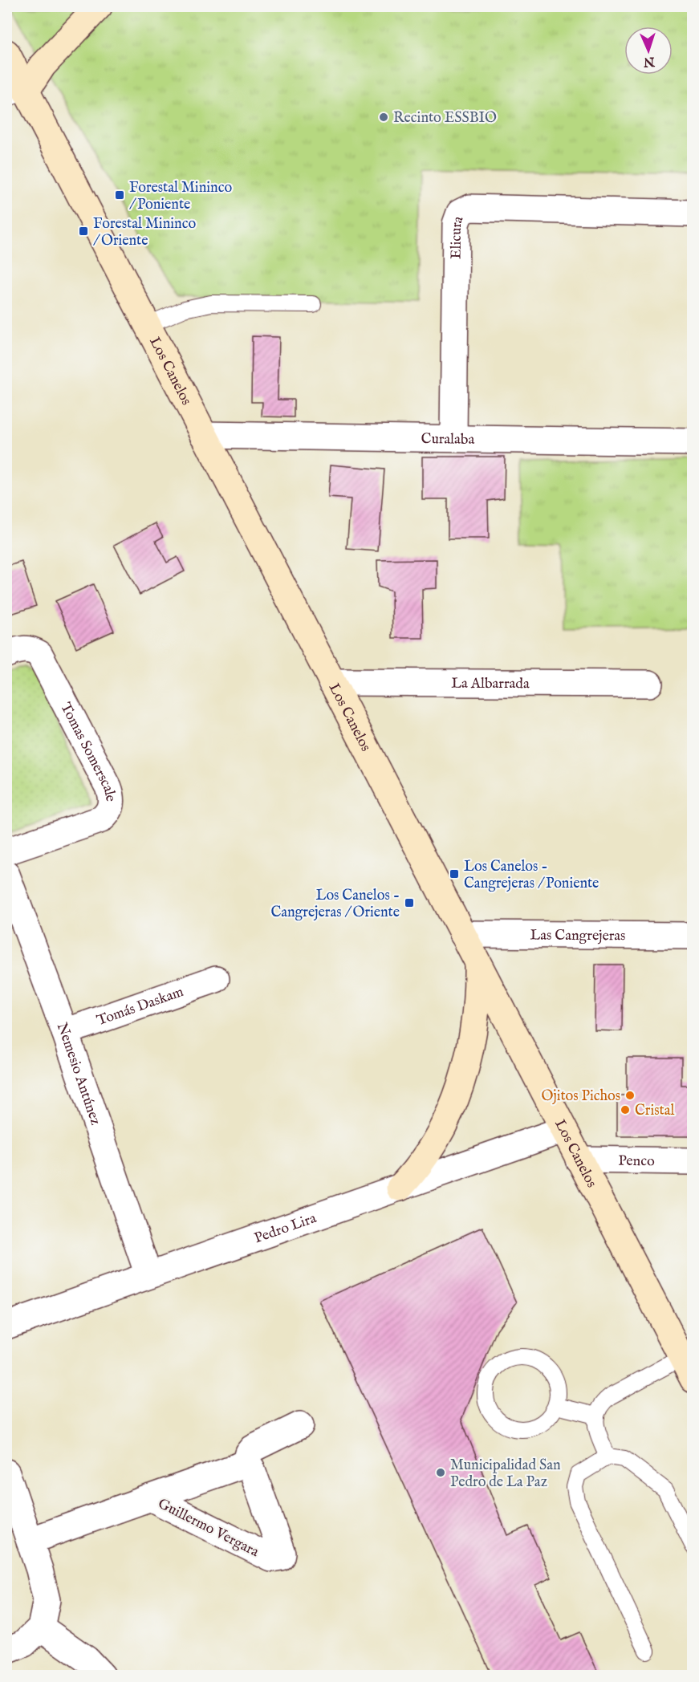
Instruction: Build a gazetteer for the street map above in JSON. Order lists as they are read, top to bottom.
{
  "streets": {
    "main road": ["Los Canelos"],
    "street": [
      "Elicura",
      "Curalaba",
      "La Albarrada",
      "Tomas Somerscale",
      "Las Cangrejeras",
      "Tomás Daskam",
      "Nemesio Antúnez",
      "Penco",
      "Pedro Lira",
      "Guillermo Vergara"
    ]
  },
  "crossings": [
    ["Elicura", "Curalaba"],
    ["Los Canelos", "Curalaba"],
    ["Los Canelos", "La Albarrada"],
    ["Los Canelos", "Las Cangrejeras"],
    ["Los Canelos", "Penco"],
    ["Los Canelos", "Pedro Lira"],
    ["Tomás Daskam", "Nemesio Antúnez"],
    ["Nemesio Antúnez", "Pedro Lira"]
  ],
  "places": {
    "other": [
      "Recinto ESSBIO",
      "Ojitos Pichos",
      "Cristal",
      "Municipalidad San Pedro de La Paz"
    ],
    "transit": [
      "Forestal Mininco / Poniente",
      "Forestal Mininco / Oriente",
      "Los Canelos - Cangrejeras / Poniente",
      "Los Canelos - Cangrejeras / Oriente"
    ]
  },
  "north": "bottom"
}
